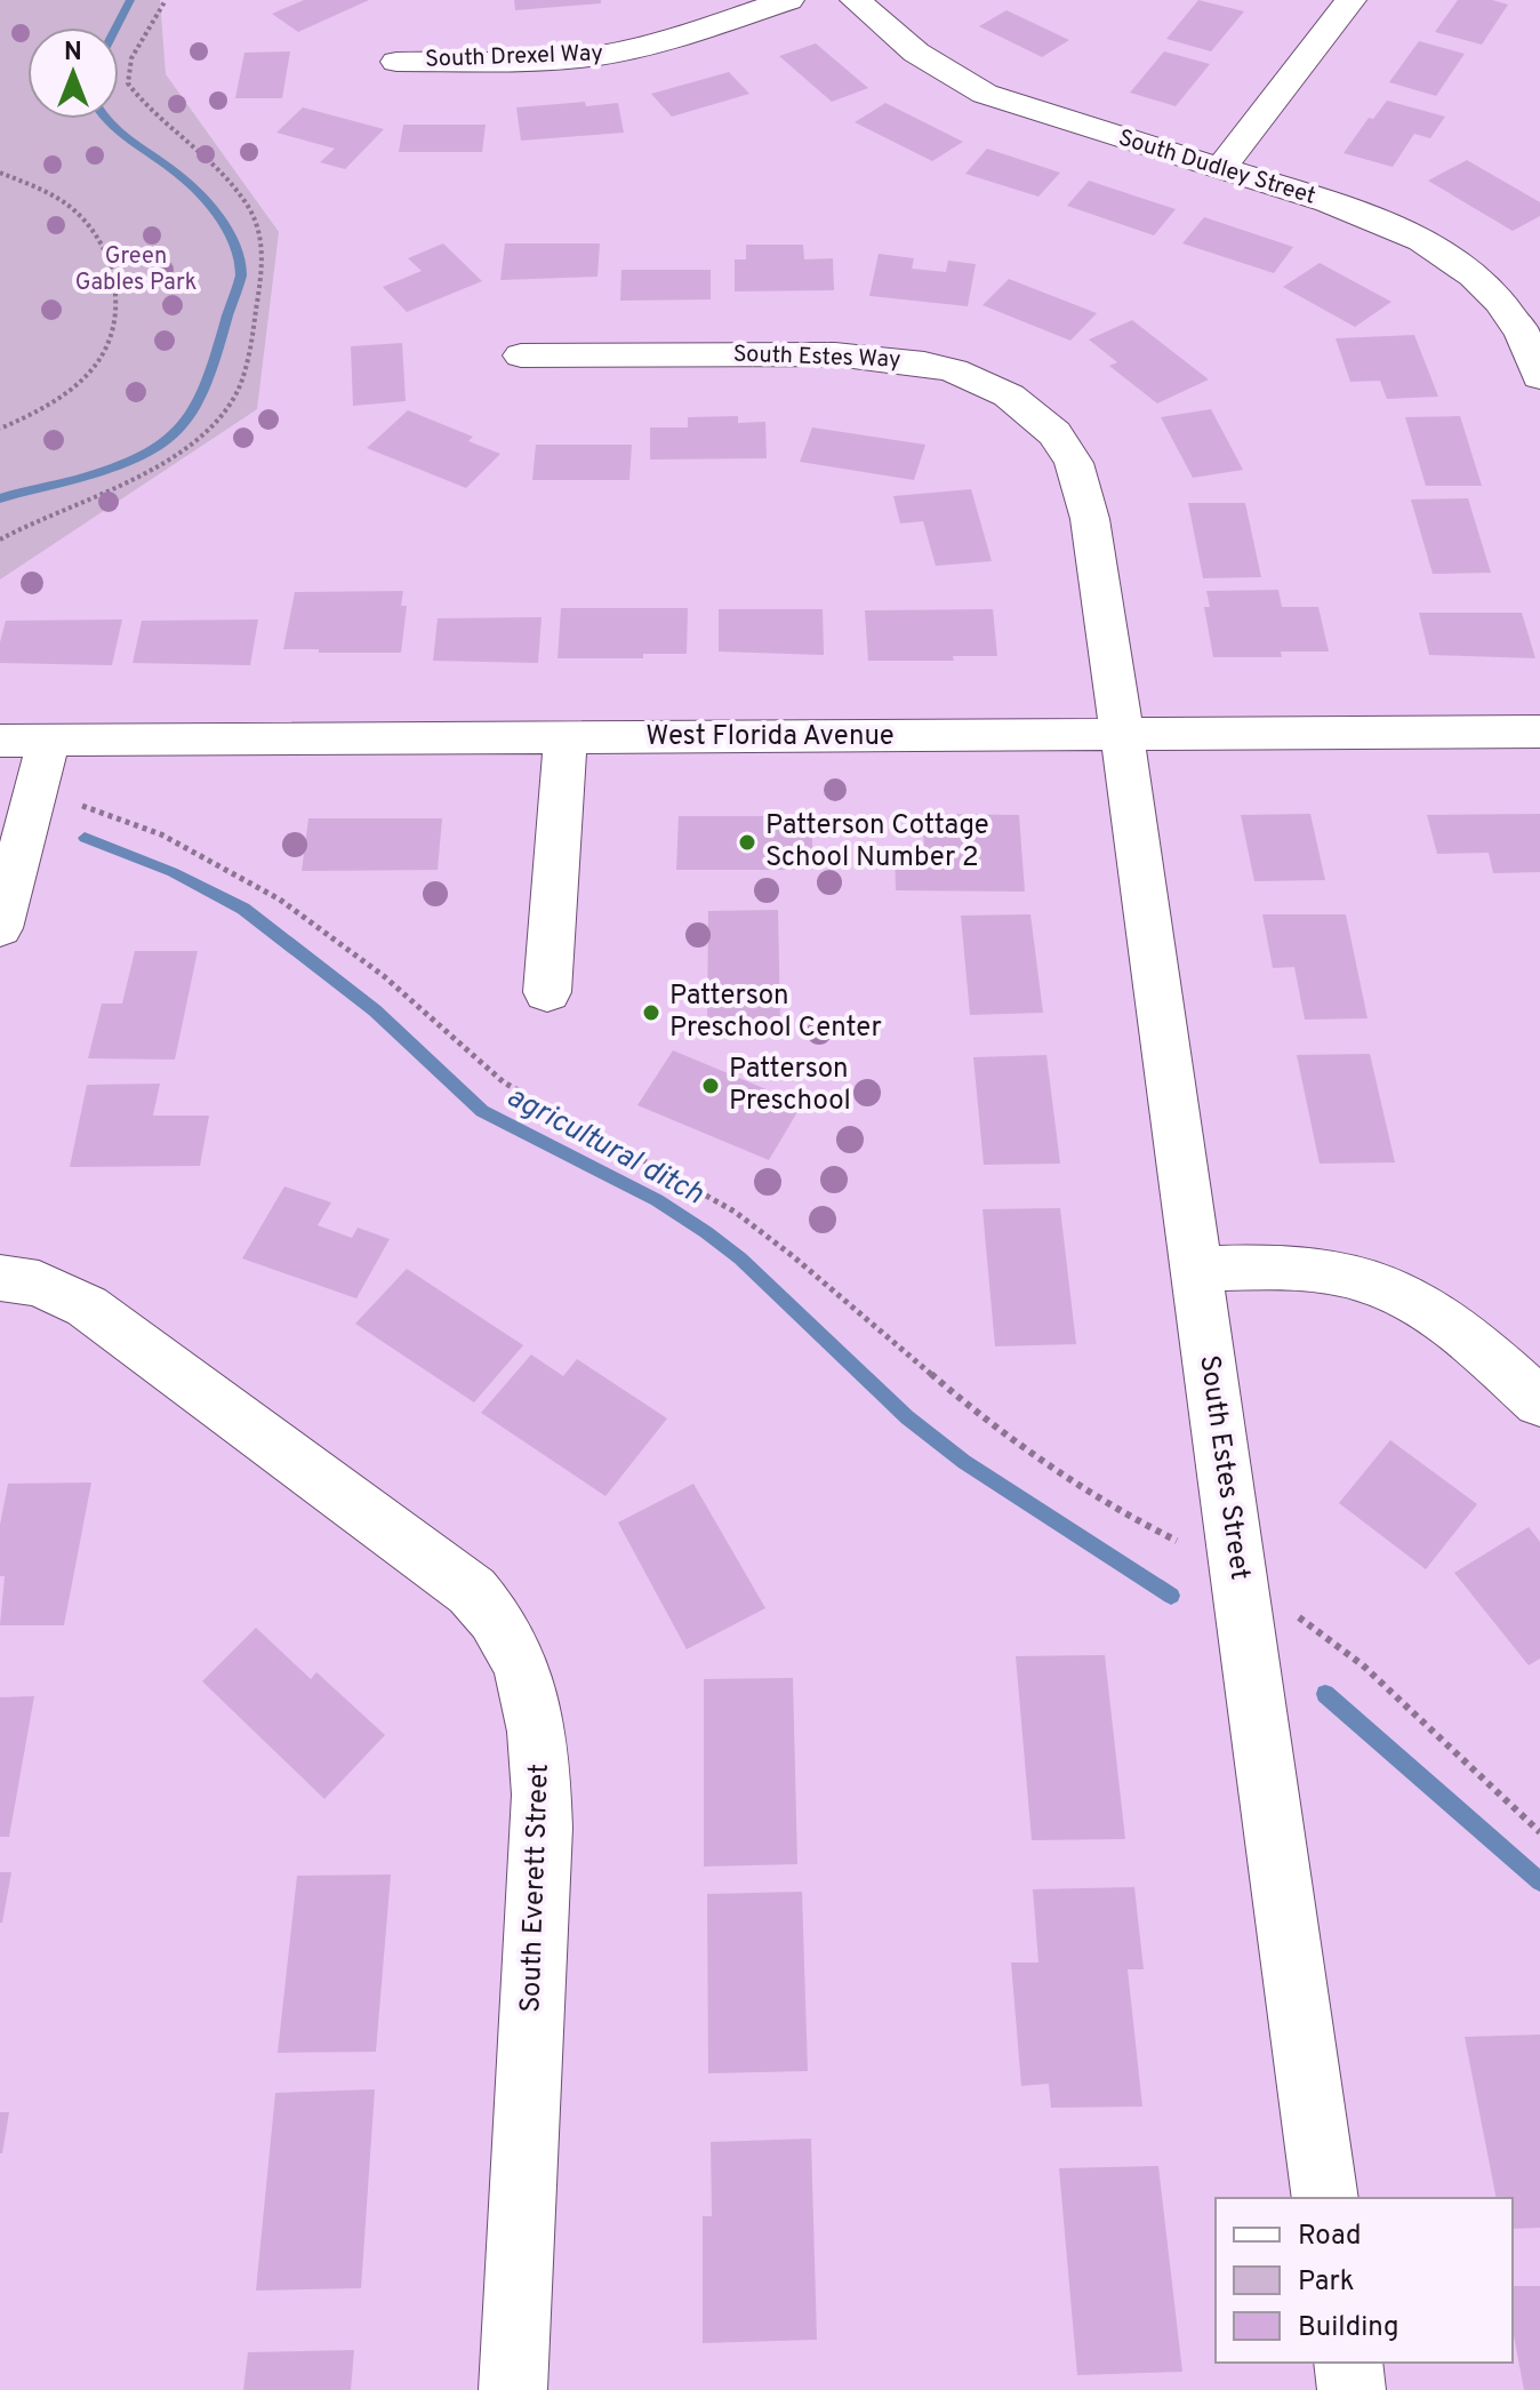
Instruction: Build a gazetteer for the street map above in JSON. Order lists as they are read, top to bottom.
{
  "streets": {
    "street": [
      "South Drexel Way",
      "South Dudley Street",
      "South Estes Way",
      "West Florida Avenue",
      "South Estes Street",
      "South Everett Street"
    ]
  },
  "crossings": [
    ["South Estes Way", "West Florida Avenue"],
    ["South Estes Way", "South Estes Street"],
    ["West Florida Avenue", "South Estes Street"]
  ],
  "water": ["agricultural ditch"],
  "parks": ["Green Gables Park"],
  "places": ["Patterson Cottage School Number 2", "Patterson Preschool Center", "Patterson Preschool"],
  "legend": ["Road", "Park", "Building"],
  "north": "top"
}
